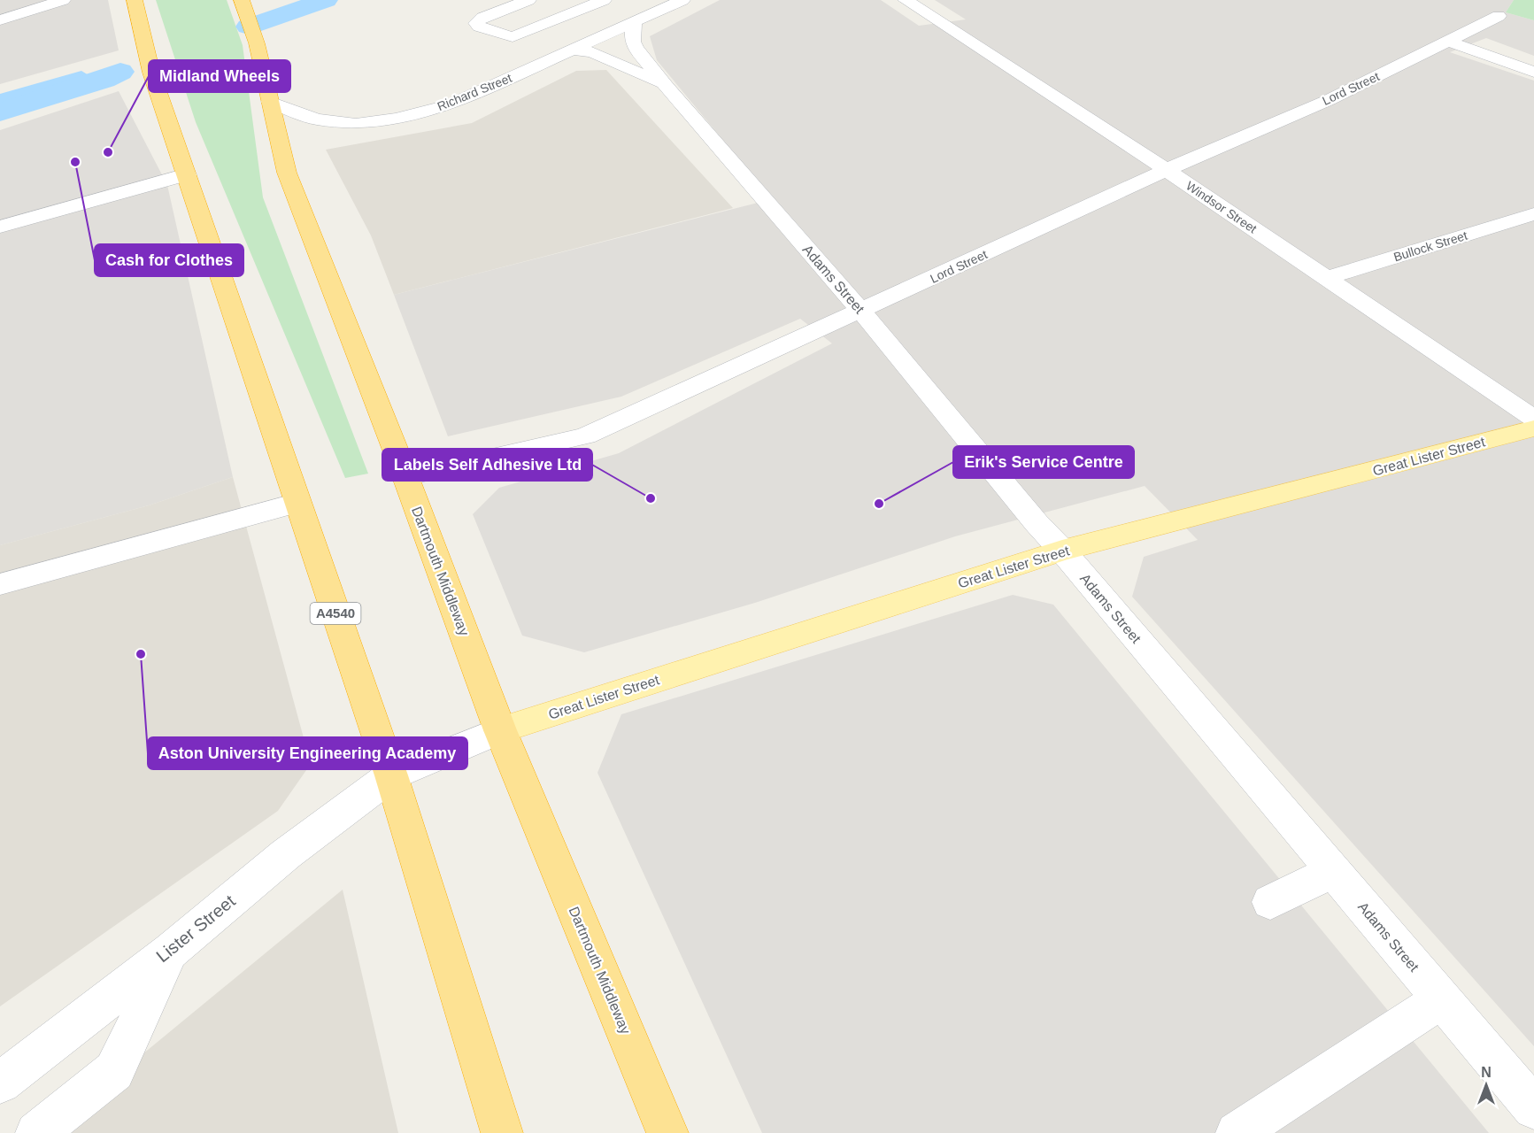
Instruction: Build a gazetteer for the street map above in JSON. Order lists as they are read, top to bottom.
{
  "streets": {
    "highway": ["Dartmouth Middleway", "A4540"],
    "main road": ["Great Lister Street"],
    "street": [
      "Lord Street",
      "Richard Street",
      "Windsor Street",
      "Bullock Street",
      "Adams Street",
      "Lister Street"
    ]
  },
  "crossings": [
    ["Lord Street", "Windsor Street"],
    ["Lord Street", "Adams Street"],
    ["Lord Street", "Dartmouth Middleway"],
    ["Richard Street", "Adams Street"],
    ["Richard Street", "Dartmouth Middleway"],
    ["Windsor Street", "Bullock Street"],
    ["Adams Street", "Great Lister Street"],
    ["Great Lister Street", "Dartmouth Middleway"],
    ["Great Lister Street", "Lister Street"],
    ["Dartmouth Middleway", "Lister Street"],
    ["A4540", "Lister Street"]
  ],
  "places": [
    "Midland Wheels",
    "Cash for Clothes",
    "Labels Self Adhesive Ltd",
    "Erik's Service Centre",
    "Aston University Engineering Academy"
  ],
  "north": "top"
}
